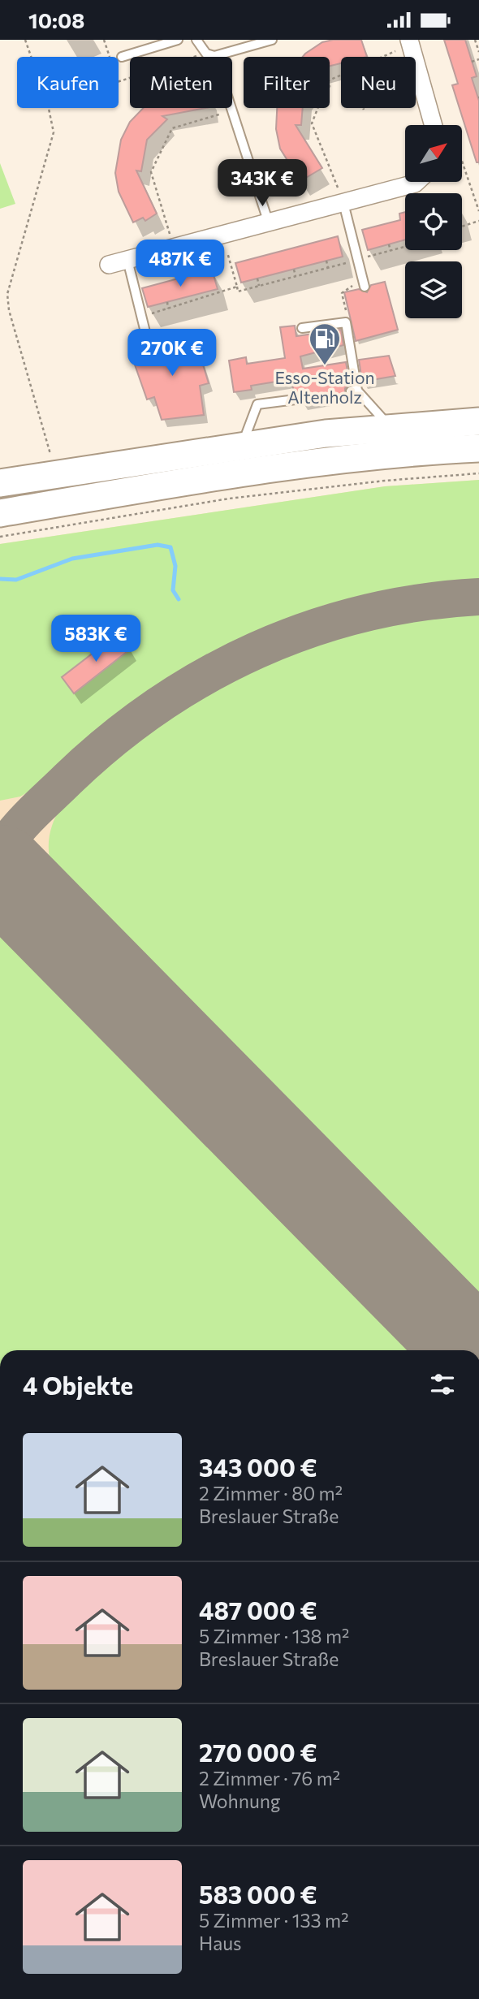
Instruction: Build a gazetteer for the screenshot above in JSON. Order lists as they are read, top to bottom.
{
  "places": {
    "fuel station": ["Esso-Station Altenholz"]
  },
  "north": "top right",
  "page": {
    "status": "10:08",
    "chip": [
      "Kaufen",
      "Mieten",
      "Filter",
      "Neu"
    ],
    "price": [
      "343K €",
      "487K €",
      "270K €",
      "583K €"
    ],
    "heading": "4 Objekte",
    "list": [
      {
        "name": "343 000 €",
        "note": "2 Zimmer · 80 m² · Breslauer Straße"
      },
      {
        "name": "487 000 €",
        "note": "5 Zimmer · 138 m² · Breslauer Straße"
      },
      {
        "name": "270 000 €",
        "note": "2 Zimmer · 76 m² · Wohnung"
      },
      {
        "name": "583 000 €",
        "note": "5 Zimmer · 133 m² · Haus"
      }
    ]
  }
}
